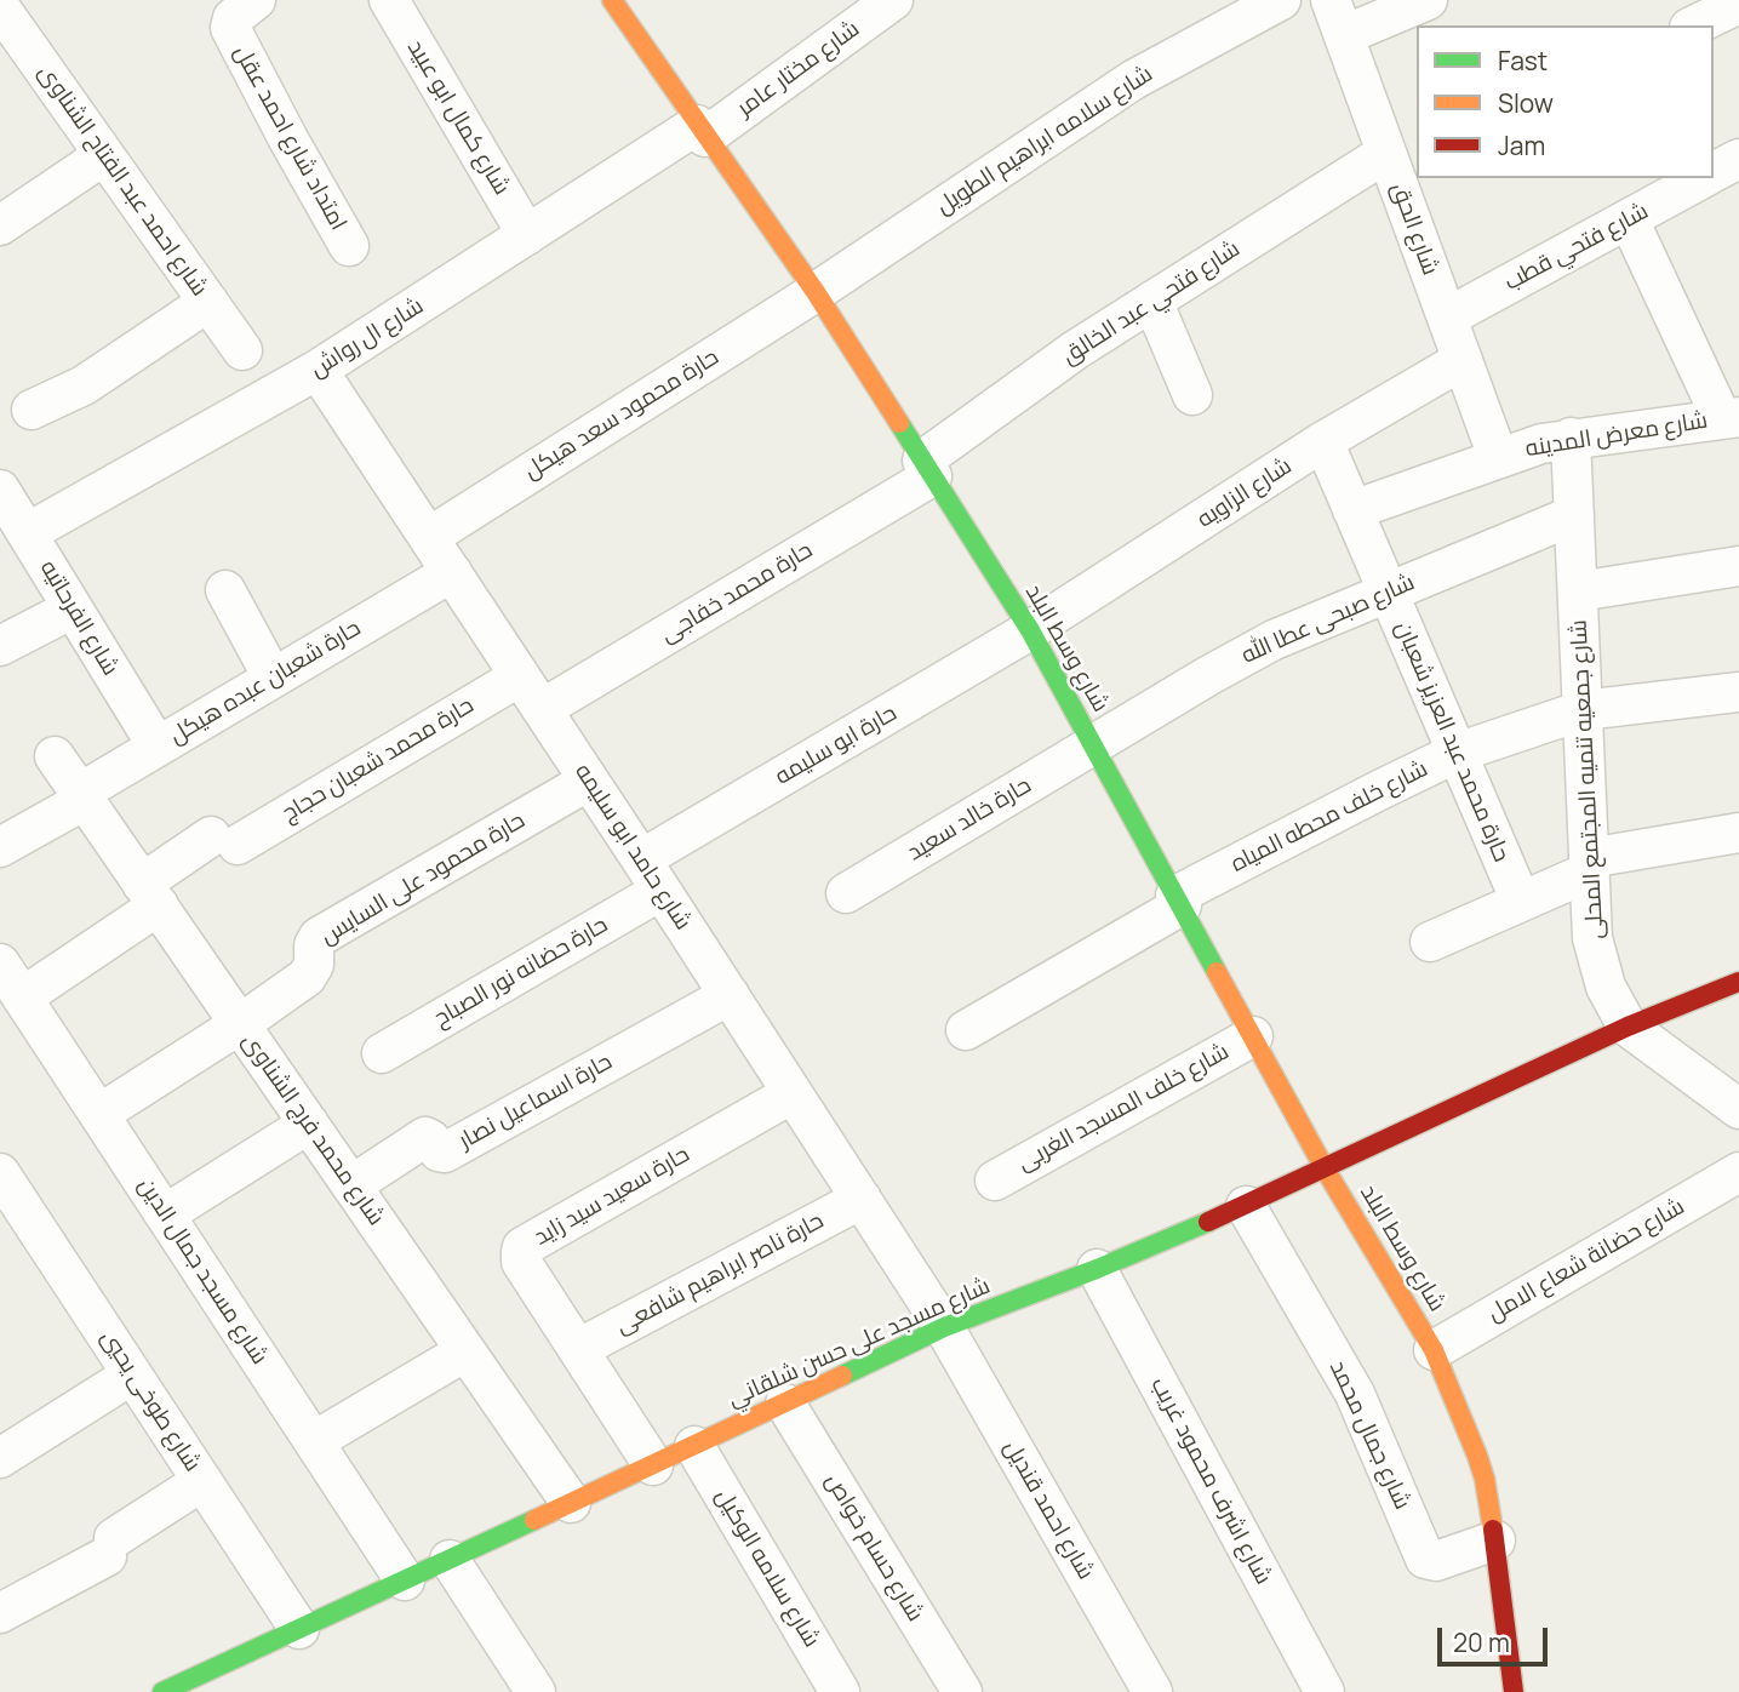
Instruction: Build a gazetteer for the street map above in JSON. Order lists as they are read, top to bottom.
{
  "streets": {
    "street": [
      "شارع مختار عامر",
      "شارع كمال ابو عبيد",
      "امتداد شارع احمد عقل",
      "شارع سلامه ابراهيم الطويل",
      "شارع احمد عبد الفتاح الشناوى",
      "شارع الحق",
      "شارع فتحي قطب",
      "شارع فتحي عبد الخالق",
      "شارع ال رواش",
      "حارة محمود سعد هيكل",
      "شارع معرض المدينه",
      "شارع الزاويه",
      "حارة محمد خفاجى",
      "شارع الفرحاتيه",
      "شارع صبحى عطا الله",
      "شارع وسط البلد",
      "حارة شعبان عبده هيكل",
      "حارة محمد عبد العزيز شعبان",
      "حارة ابو سليمه",
      "حارة محمد شعبان حجاج",
      "شارع جمعيه تنميه المجتمع المحلى",
      "شارع خلف محطه المياه",
      "حارة خالد سعيد",
      "شارع حامد ابو سليمه",
      "حارة محمود على السايس",
      "حارة حضانه نور الصباح",
      "حارة اسماعيل نصار",
      "شارع خلف المسجد الغربى",
      "شارع محمد فرج الشناوى",
      "حارة سعيد سيد زايد",
      "شارع حضانة شعاع الامل",
      "شارع مسجد جمال الدين",
      "حارة ناصر ابراهيم شافعى",
      "شارع مسجد على حسن شلقاني",
      "شارع طوخى يحيي",
      "شارع جمال محمد",
      "شارع اشرف محمود غريب",
      "شارع احمد قنديل",
      "شارع حسام خواص",
      "شارع سلامه الوكيل"
    ]
  },
  "crossings": [
    ["شارع مختار عامر", "شارع ال رواش"],
    ["شارع مختار عامر", "شارع وسط البلد"],
    ["شارع كمال ابو عبيد", "شارع ال رواش"],
    ["شارع سلامه ابراهيم الطويل", "حارة محمود سعد هيكل"],
    ["شارع سلامه ابراهيم الطويل", "شارع وسط البلد"],
    ["شارع الحق", "شارع فتحي قطب"],
    ["شارع الحق", "شارع فتحي عبد الخالق"],
    ["شارع الحق", "شارع معرض المدينه"],
    ["شارع الحق", "شارع الزاويه"],
    ["شارع فتحي عبد الخالق", "حارة محمد خفاجى"],
    ["شارع فتحي عبد الخالق", "شارع وسط البلد"],
    ["شارع ال رواش", "شارع الفرحاتيه"],
    ["شارع ال رواش", "شارع وسط البلد"],
    ["شارع ال رواش", "شارع حامد ابو سليمه"],
    ["حارة محمود سعد هيكل", "شارع وسط البلد"],
    ["حارة محمود سعد هيكل", "شارع حامد ابو سليمه"],
    ["شارع معرض المدينه", "حارة محمد عبد العزيز شعبان"],
    ["شارع معرض المدينه", "شارع جمعيه تنميه المجتمع المحلى"],
    ["شارع الزاويه", "شارع وسط البلد"],
    ["شارع الزاويه", "حارة محمد عبد العزيز شعبان"],
    ["شارع الزاويه", "حارة ابو سليمه"],
    ["حارة محمد خفاجى", "شارع وسط البلد"],
    ["حارة محمد خفاجى", "شارع حامد ابو سليمه"],
    ["شارع الفرحاتيه", "حارة شعبان عبده هيكل"],
    ["شارع صبحى عطا الله", "شارع وسط البلد"],
    ["شارع صبحى عطا الله", "حارة محمد عبد العزيز شعبان"],
    ["شارع صبحى عطا الله", "شارع جمعيه تنميه المجتمع المحلى"],
    ["شارع صبحى عطا الله", "حارة خالد سعيد"],
    ["شارع وسط البلد", "حارة ابو سليمه"],
    ["شارع وسط البلد", "شارع خلف محطه المياه"],
    ["شارع وسط البلد", "حارة خالد سعيد"],
    ["شارع وسط البلد", "شارع خلف المسجد الغربى"],
    ["شارع وسط البلد", "شارع حضانة شعاع الامل"],
    ["شارع وسط البلد", "شارع مسجد على حسن شلقاني"],
    ["شارع وسط البلد", "شارع جمال محمد"],
    ["حارة شعبان عبده هيكل", "شارع حامد ابو سليمه"],
    ["حارة شعبان عبده هيكل", "شارع محمد فرج الشناوى"],
    ["حارة محمد عبد العزيز شعبان", "شارع خلف محطه المياه"],
    ["حارة ابو سليمه", "شارع حامد ابو سليمه"],
    ["حارة محمد شعبان حجاج", "شارع حامد ابو سليمه"],
    ["حارة محمد شعبان حجاج", "شارع محمد فرج الشناوى"],
    ["حارة محمد شعبان حجاج", "شارع مسجد جمال الدين"],
    ["شارع جمعيه تنميه المجتمع المحلى", "شارع خلف محطه المياه"],
    ["شارع جمعيه تنميه المجتمع المحلى", "شارع مسجد على حسن شلقاني"],
    ["شارع حامد ابو سليمه", "حارة محمود على السايس"],
    ["شارع حامد ابو سليمه", "حارة حضانه نور الصباح"],
    ["شارع حامد ابو سليمه", "حارة اسماعيل نصار"],
    ["شارع حامد ابو سليمه", "حارة سعيد سيد زايد"],
    ["شارع حامد ابو سليمه", "حارة ناصر ابراهيم شافعى"],
    ["شارع حامد ابو سليمه", "شارع مسجد على حسن شلقاني"],
    ["شارع حامد ابو سليمه", "شارع احمد قنديل"],
    ["حارة محمود على السايس", "شارع محمد فرج الشناوى"],
    ["حارة محمود على السايس", "شارع مسجد جمال الدين"],
    ["حارة اسماعيل نصار", "شارع محمد فرج الشناوى"],
    ["شارع محمد فرج الشناوى", "شارع مسجد على حسن شلقاني"],
    ["حارة سعيد سيد زايد", "حارة ناصر ابراهيم شافعى"],
    ["حارة سعيد سيد زايد", "شارع مسجد على حسن شلقاني"],
    ["شارع مسجد جمال الدين", "شارع مسجد على حسن شلقاني"],
    ["شارع مسجد على حسن شلقاني", "شارع طوخى يحيي"],
    ["شارع مسجد على حسن شلقاني", "شارع جمال محمد"],
    ["شارع مسجد على حسن شلقاني", "شارع اشرف محمود غريب"],
    ["شارع مسجد على حسن شلقاني", "شارع احمد قنديل"],
    ["شارع مسجد على حسن شلقاني", "شارع حسام خواص"],
    ["شارع مسجد على حسن شلقاني", "شارع سلامه الوكيل"]
  ],
  "legend": ["Fast", "Slow", "Jam"],
  "scale_bar": "20 m"
}
